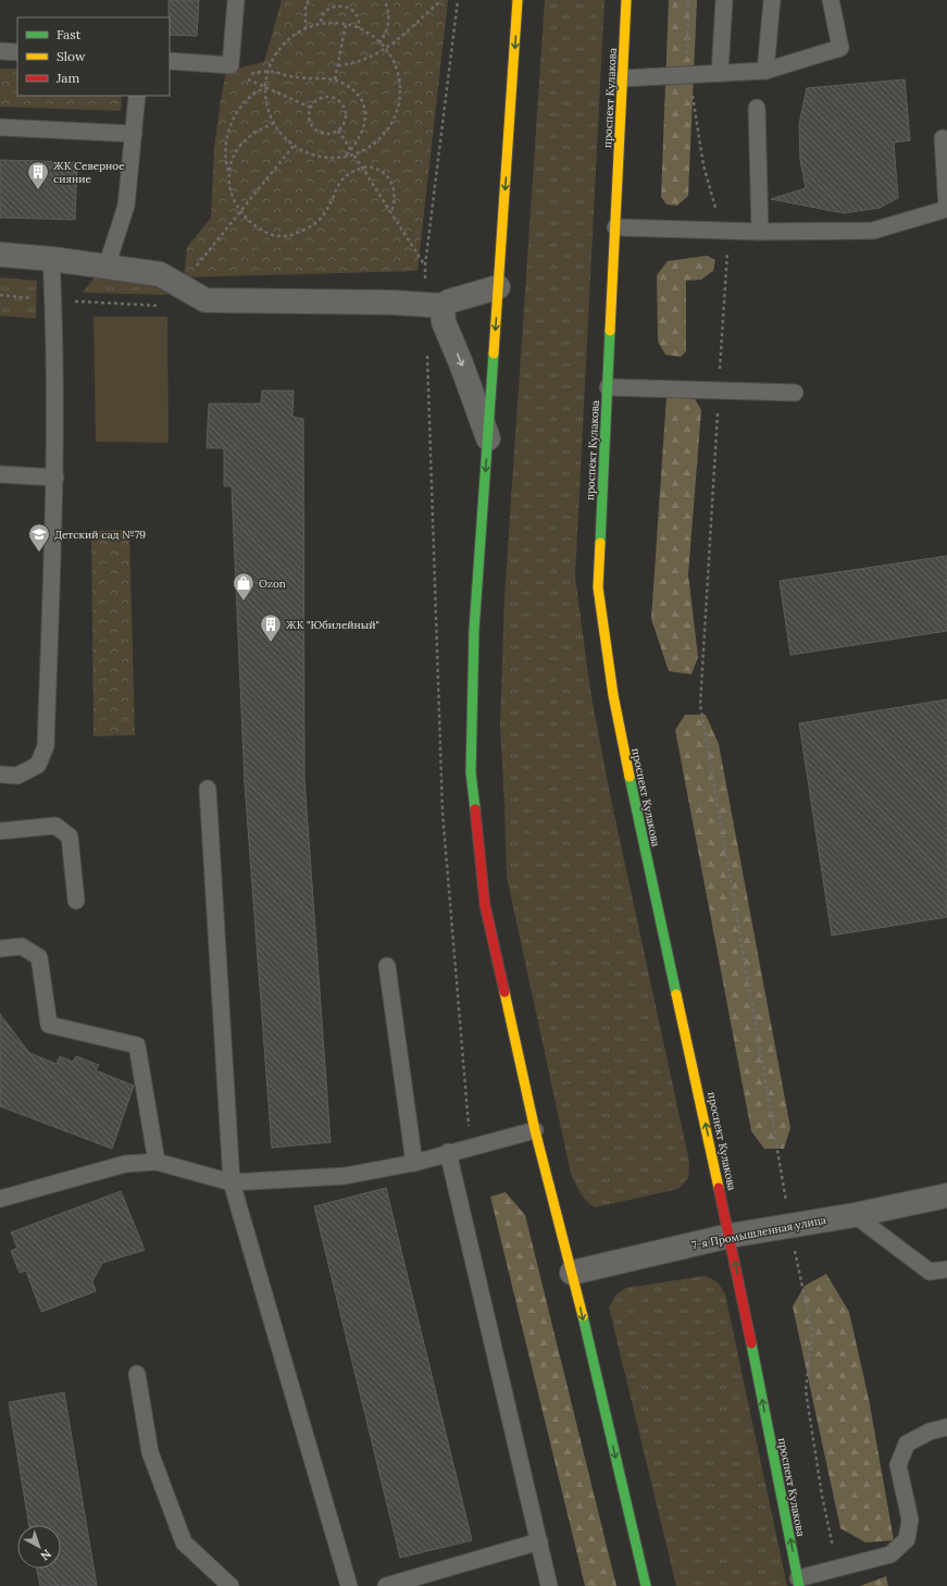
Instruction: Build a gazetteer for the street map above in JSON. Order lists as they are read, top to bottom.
{
  "streets": {
    "main road": ["проспект Кулакова"],
    "street": ["7-я Промышленная улица"]
  },
  "crossings": [
    ["проспект Кулакова", "7-я Промышленная улица"]
  ],
  "one_way": ["проспект Кулакова"],
  "places": {
    "building": ["ЖК Северное сияние", "ЖК \"Юбилейный\""],
    "school or university": ["Детский сад №79"],
    "shop": ["Ozon"]
  },
  "legend": ["Fast", "Slow", "Jam"],
  "north": "bottom right"
}
